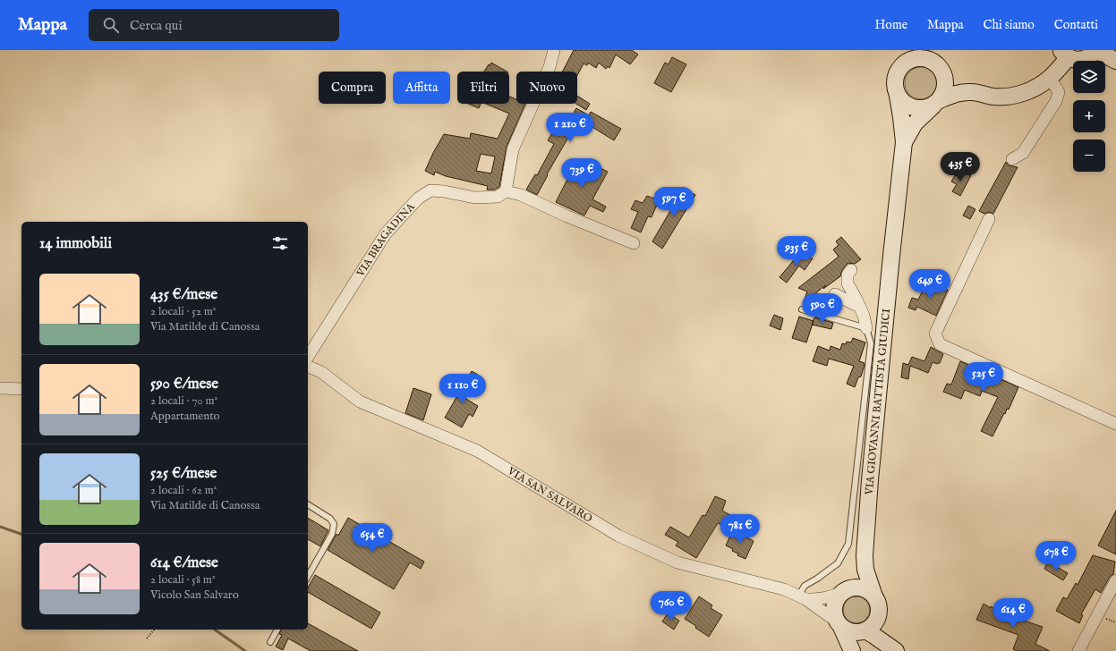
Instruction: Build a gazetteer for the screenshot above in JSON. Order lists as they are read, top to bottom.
{
  "streets": {
    "main road": ["VIA GIOVANNI BATTISTA GIUDICI"],
    "street": ["VIA BRAGADINA", "VIA SAN SALVARO"]
  },
  "crossings": [
    ["VIA GIOVANNI BATTISTA GIUDICI", "VIA SAN SALVARO"]
  ],
  "page": {
    "header": "Mappa",
    "search": "Cerca qui",
    "nav": [
      "Home",
      "Mappa",
      "Chi siamo",
      "Contatti"
    ],
    "map_buttons": ["+", "−"],
    "chip": [
      "Compra",
      "Affitta",
      "Filtri",
      "Nuovo"
    ],
    "price": [
      "1 210 €",
      "435 €",
      "739 €",
      "597 €",
      "935 €",
      "649 €",
      "590 €",
      "525 €",
      "1 110 €",
      "781 €",
      "654 €",
      "678 €",
      "760 €",
      "614 €"
    ],
    "heading": "14 immobili",
    "list": [
      {
        "name": "435 €/mese",
        "note": "2 locali · 52 m² · Via Matilde di Canossa"
      },
      {
        "name": "590 €/mese",
        "note": "2 locali · 70 m² · Appartamento"
      },
      {
        "name": "525 €/mese",
        "note": "2 locali · 62 m² · Via Matilde di Canossa"
      },
      {
        "name": "614 €/mese",
        "note": "2 locali · 58 m² · Vicolo San Salvaro"
      }
    ]
  }
}
